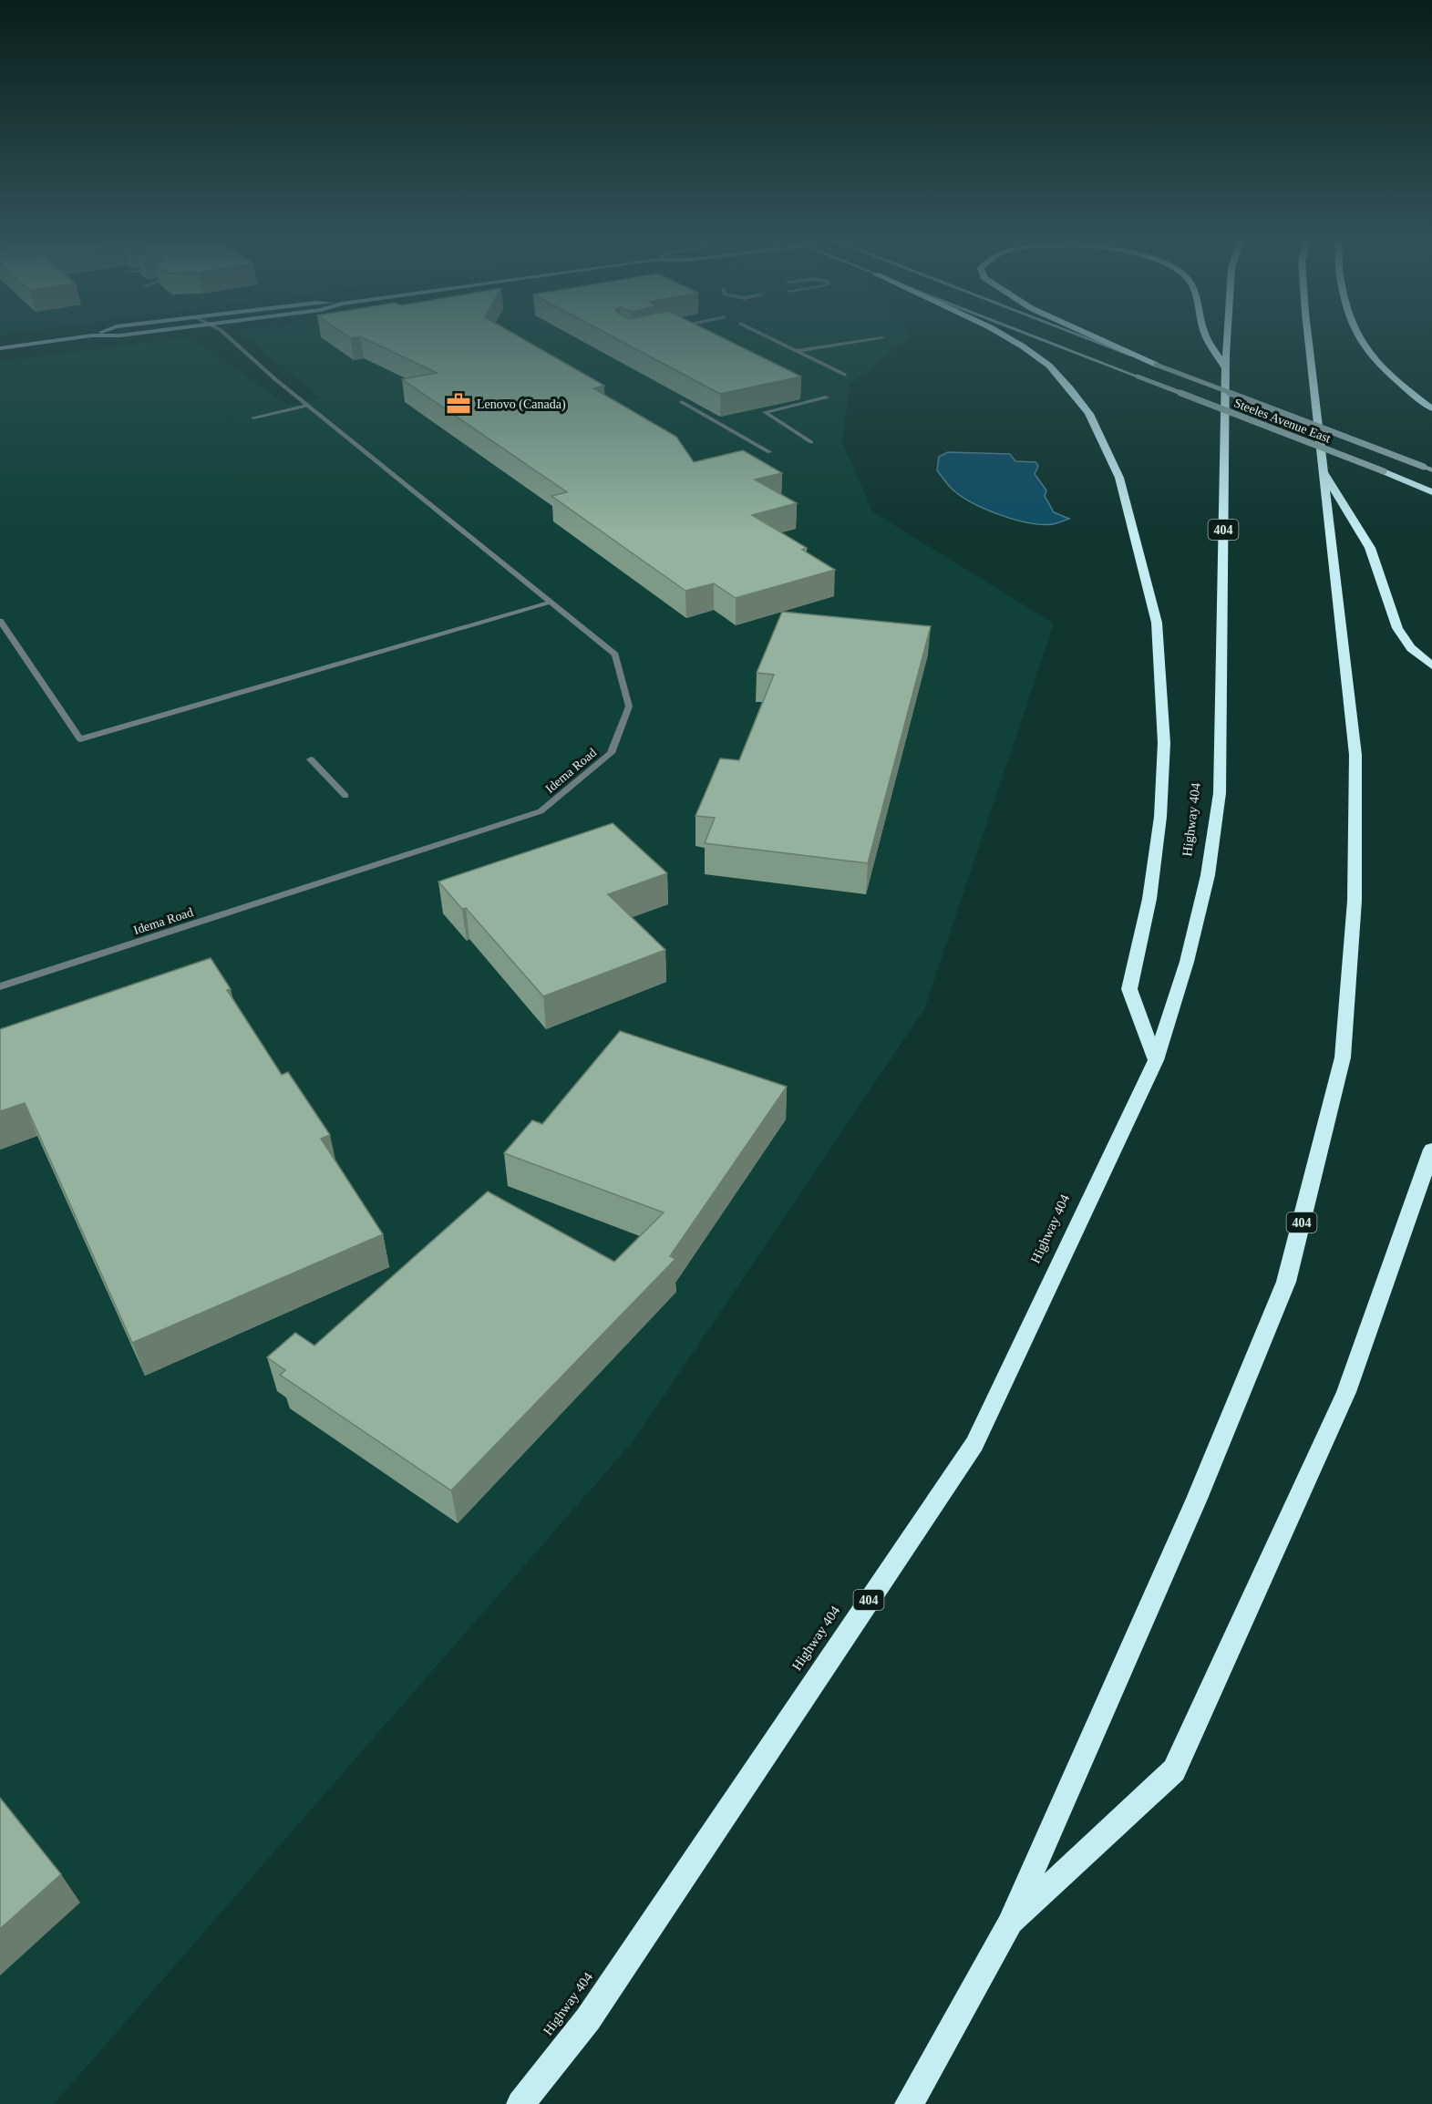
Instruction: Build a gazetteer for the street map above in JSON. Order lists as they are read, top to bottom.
{
  "streets": {
    "highway": ["404", "Highway 404"],
    "main road": ["Steeles Avenue East"],
    "street": ["Idema Road"]
  },
  "places": {
    "office": ["Lenovo (Canada)"]
  }
}
